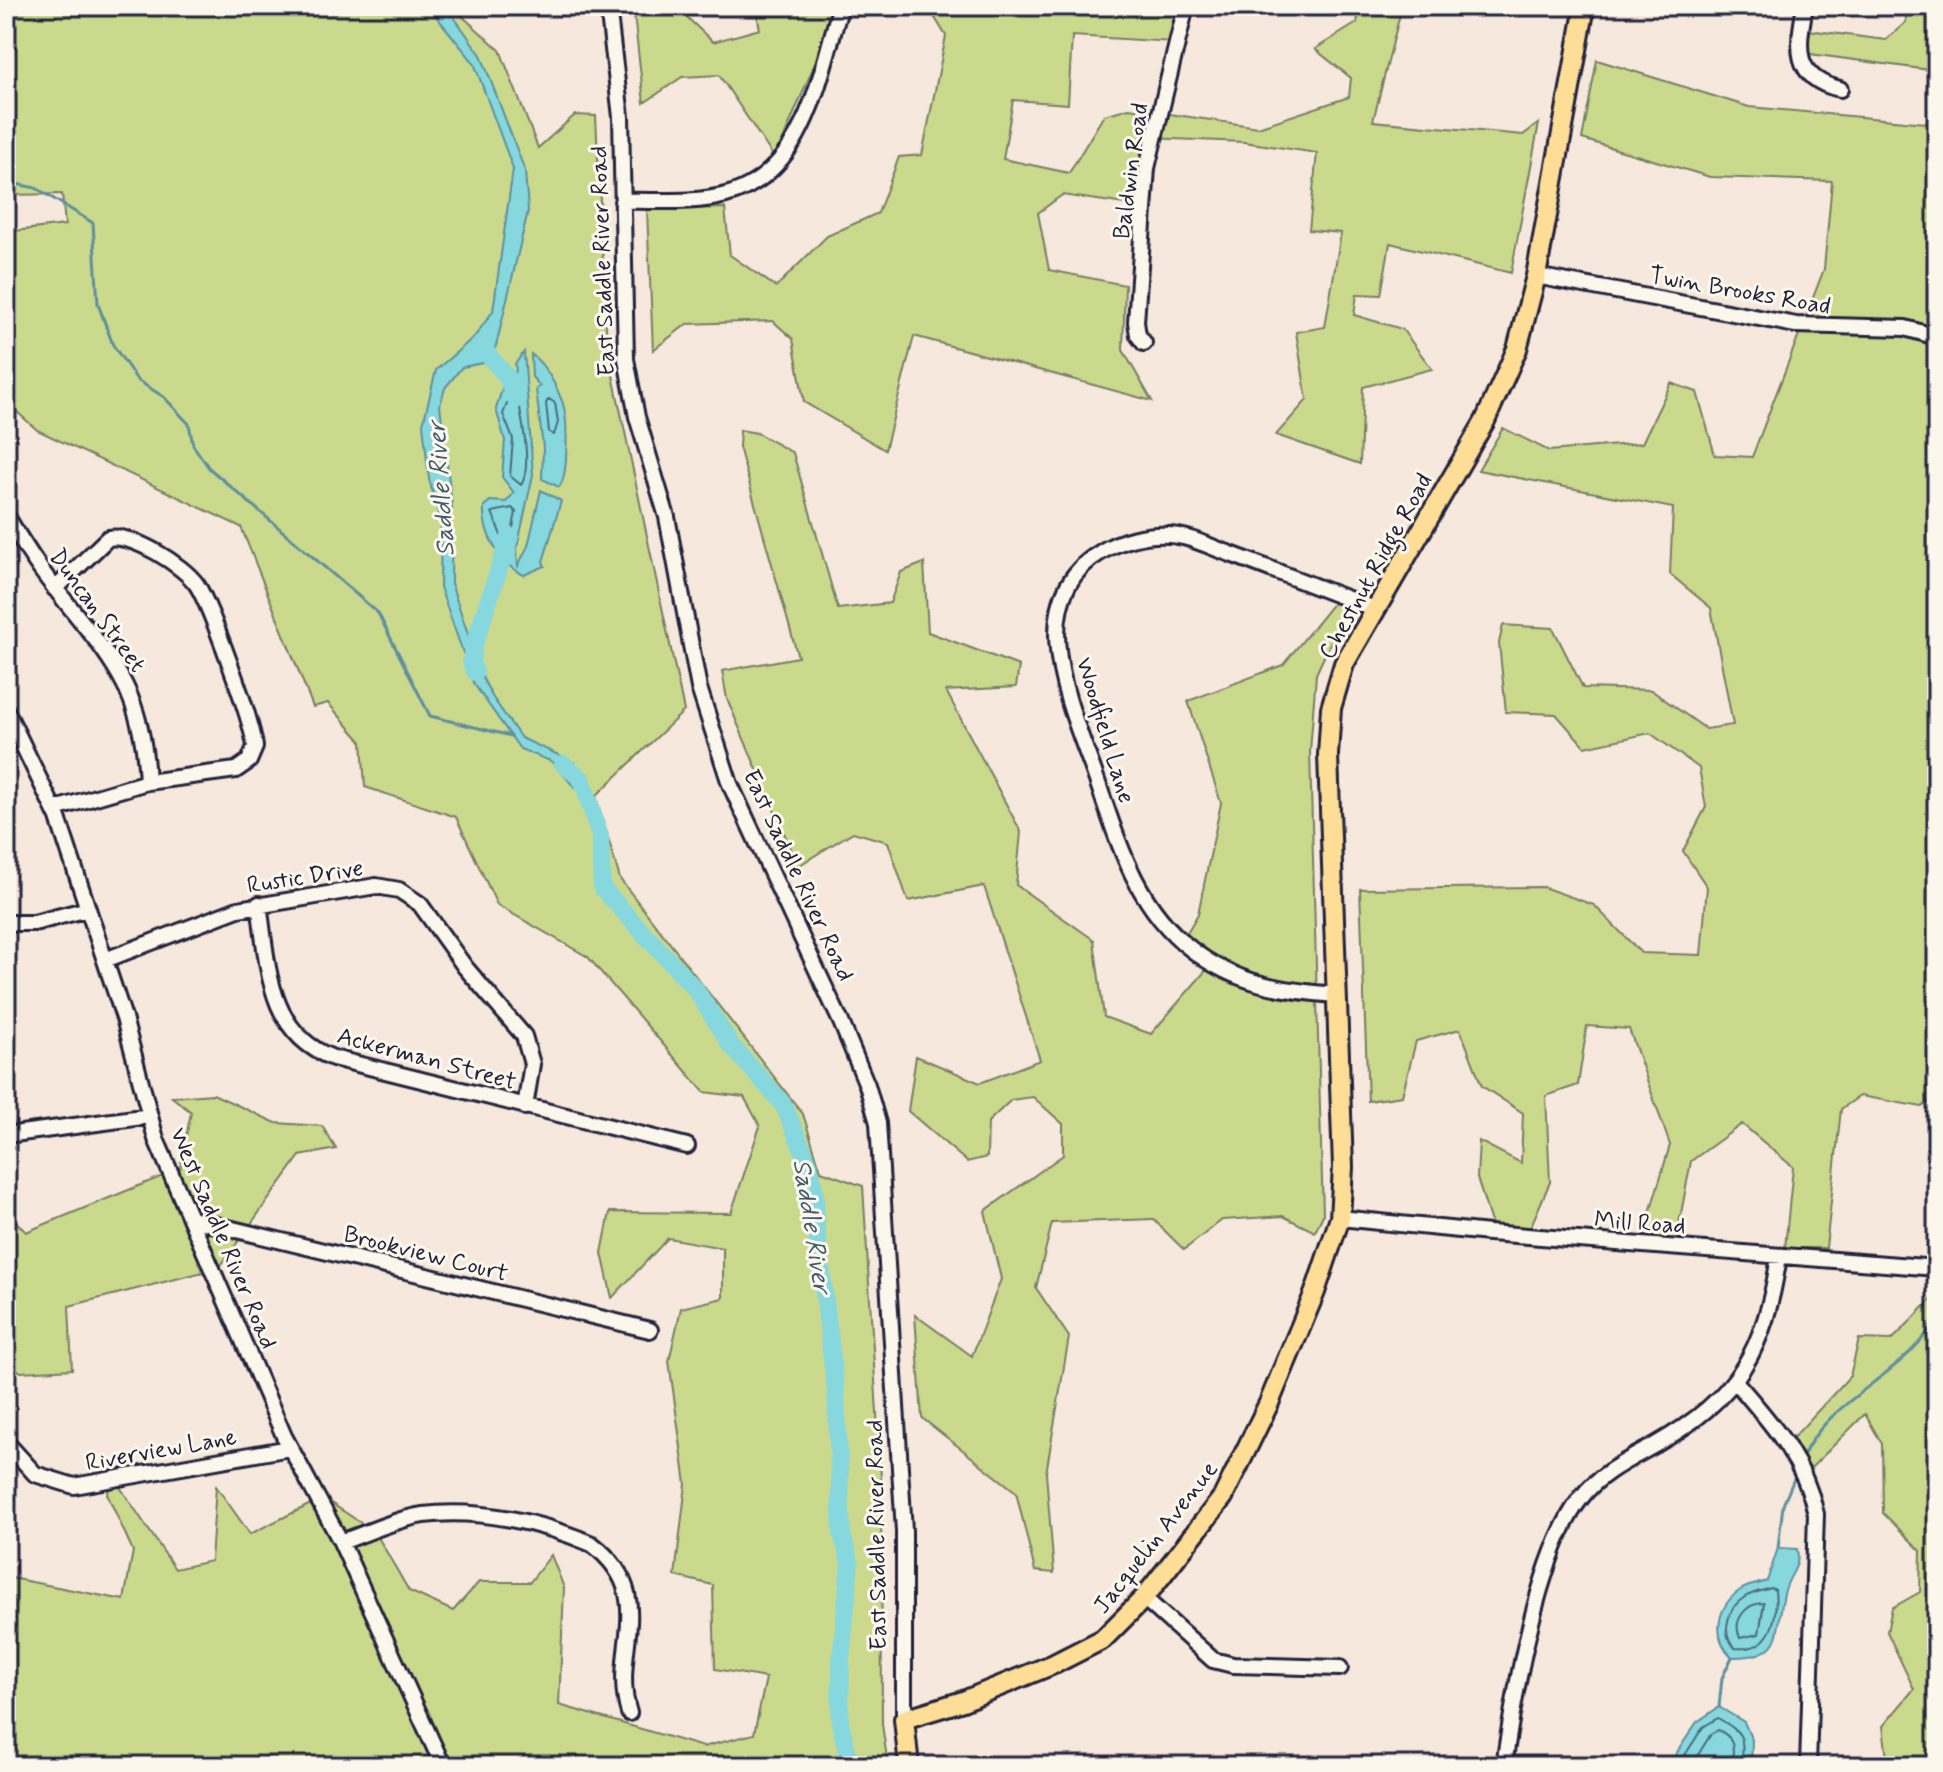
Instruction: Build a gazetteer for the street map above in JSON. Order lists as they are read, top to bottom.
{
  "streets": {
    "main road": ["East Saddle River Road", "Chestnut Ridge Road", "Jacquelin Avenue"],
    "street": [
      "Baldwin Road",
      "Twin Brooks Road",
      "Duncan Street",
      "Woodfield Lane",
      "Rustic Drive",
      "Ackerman Street",
      "Mill Road",
      "West Saddle River Road",
      "Brookview Court",
      "Riverview Lane"
    ]
  },
  "crossings": [
    ["East Saddle River Road", "Jacquelin Avenue"],
    ["Twin Brooks Road", "Chestnut Ridge Road"],
    ["Chestnut Ridge Road", "Woodfield Lane"],
    ["Chestnut Ridge Road", "Mill Road"],
    ["Chestnut Ridge Road", "Jacquelin Avenue"],
    ["Rustic Drive", "Ackerman Street"],
    ["Rustic Drive", "West Saddle River Road"],
    ["Mill Road", "Jacquelin Avenue"],
    ["West Saddle River Road", "Brookview Court"],
    ["West Saddle River Road", "Riverview Lane"]
  ],
  "water": ["Saddle River"]
}
